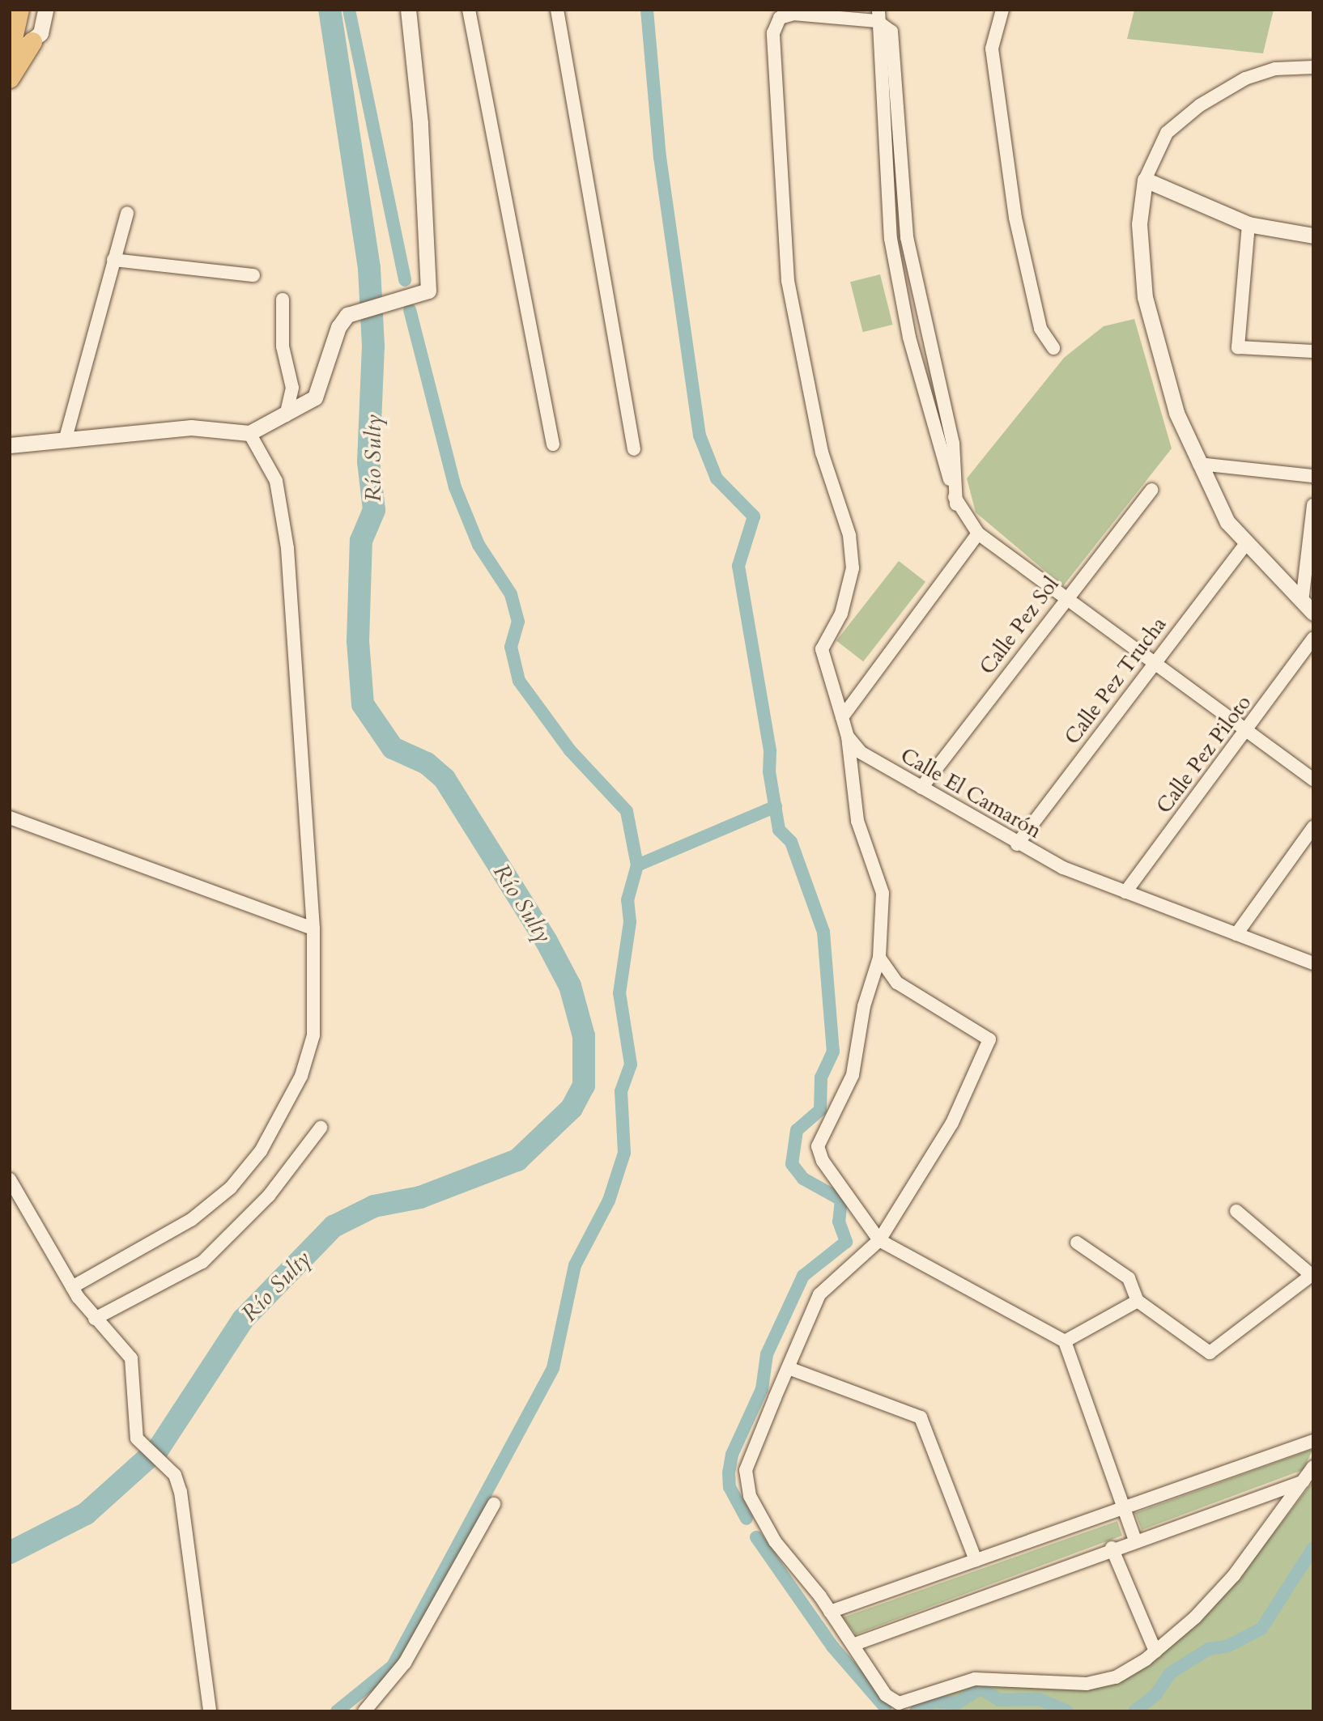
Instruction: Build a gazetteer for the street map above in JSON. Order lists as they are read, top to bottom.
{
  "streets": {
    "street": [
      "Calle Pez Sol",
      "Calle Pez Trucha",
      "Calle Pez Piloto",
      "Calle El Camarón"
    ]
  },
  "crossings": [
    ["Calle Pez Sol", "Calle El Camarón"],
    ["Calle Pez Trucha", "Calle El Camarón"],
    ["Calle Pez Piloto", "Calle El Camarón"]
  ],
  "water": ["Río Sulty"]
}
